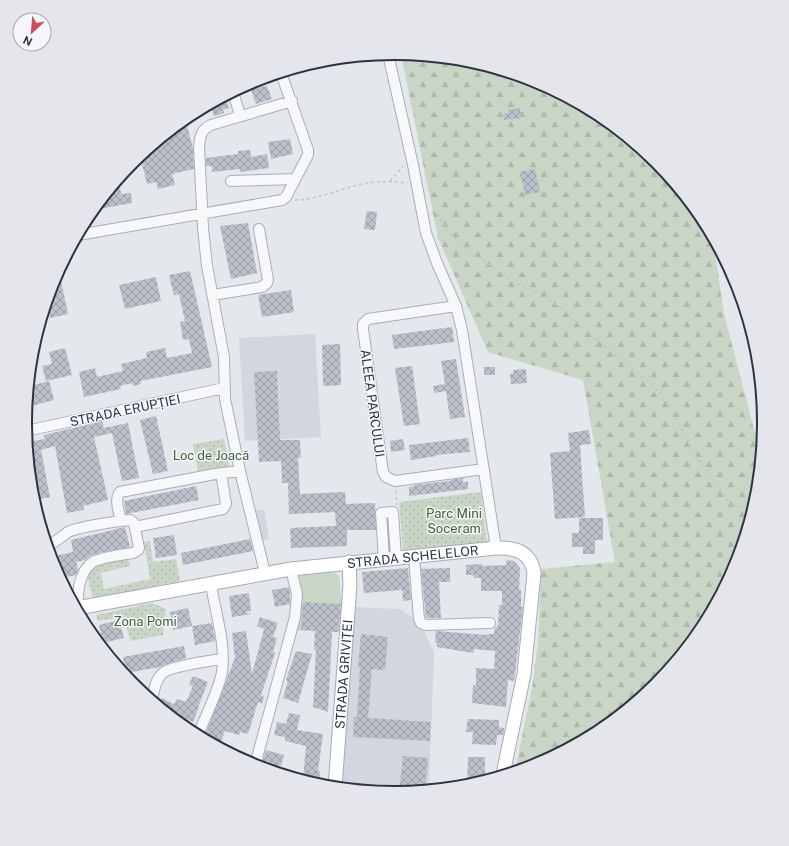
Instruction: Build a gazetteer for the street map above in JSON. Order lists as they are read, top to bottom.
{
  "streets": {
    "main road": ["STRADA SCHELELOR", "STRADA GRIVIȚEI"],
    "street": ["ALEEA PARCULUI", "STRADA ERUPȚIEI"]
  },
  "crossings": [
    ["STRADA SCHELELOR", "STRADA GRIVIȚEI"]
  ],
  "parks": ["Loc de Joacă", "Parc Mini Soceram", "Zona Pomi"],
  "north": "bottom left"
}
